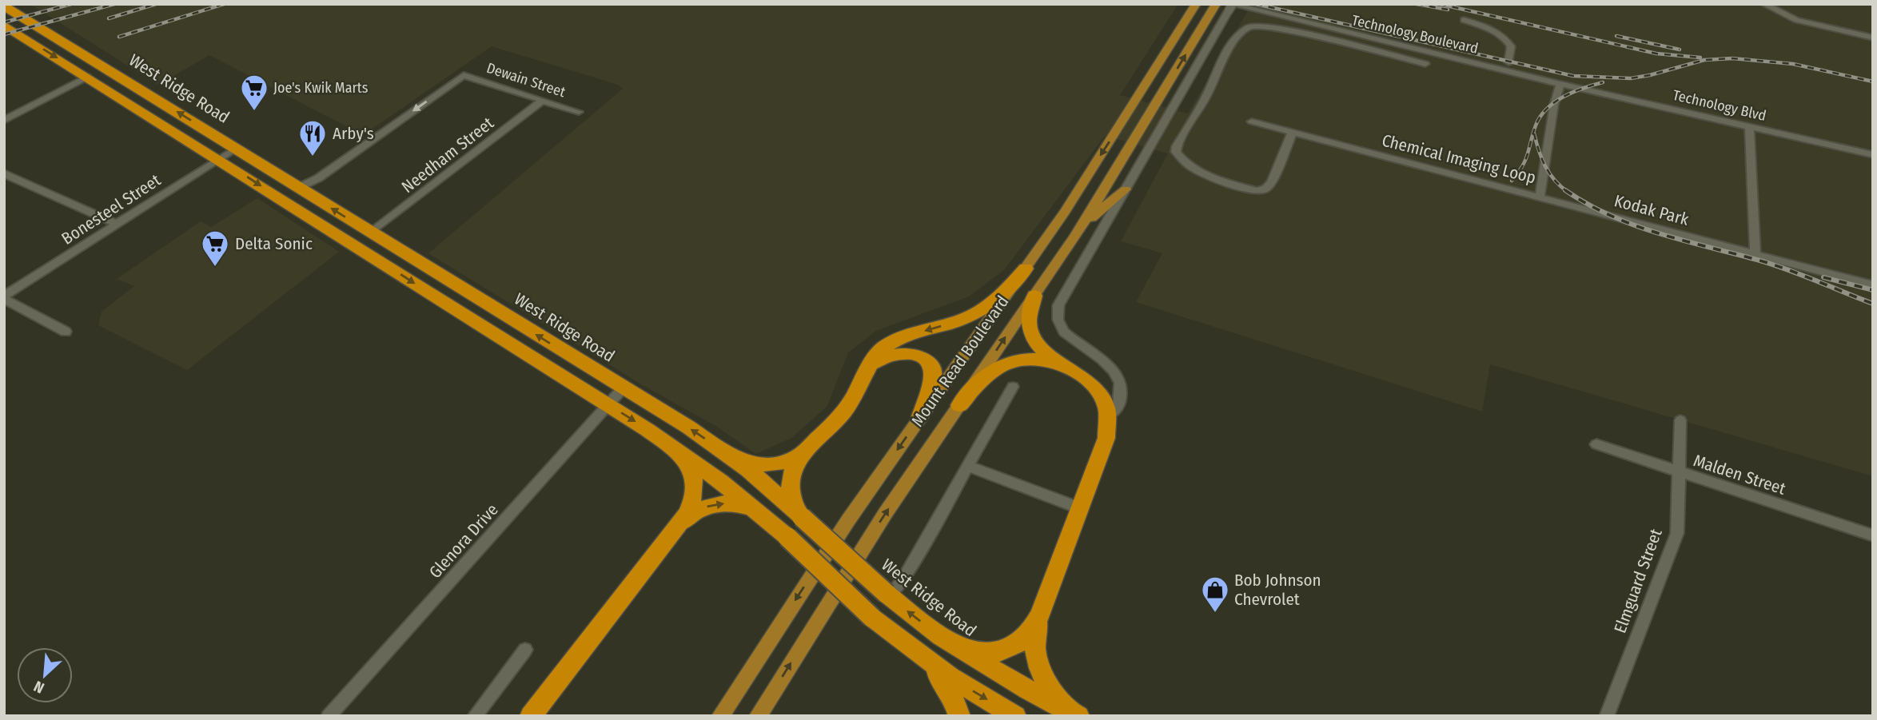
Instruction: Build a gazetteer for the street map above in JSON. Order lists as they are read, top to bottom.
{
  "streets": {
    "highway": ["West Ridge Road"],
    "main road": ["Mount Read Boulevard"],
    "street": [
      "Technology Boulevard",
      "Dewain Street",
      "Technology Blvd",
      "Needham Street",
      "Chemical Imaging Loop",
      "Bonesteel Street",
      "Kodak Park",
      "Malden Street",
      "Glenora Drive",
      "Elmguard Street"
    ]
  },
  "crossings": [
    ["Technology Boulevard", "Technology Blvd"],
    ["Technology Boulevard", "Chemical Imaging Loop"],
    ["Dewain Street", "West Ridge Road"],
    ["Dewain Street", "Needham Street"],
    ["West Ridge Road", "Needham Street"],
    ["West Ridge Road", "Bonesteel Street"],
    ["West Ridge Road", "Glenora Drive"],
    ["Technology Blvd", "Chemical Imaging Loop"],
    ["Chemical Imaging Loop", "Kodak Park"],
    ["Malden Street", "Elmguard Street"]
  ],
  "one_way": ["Dewain Street"],
  "places": {
    "supermarket": ["Joe's Kwik Marts", "Delta Sonic"],
    "restaurant": ["Arby's"],
    "shop": ["Bob Johnson Chevrolet"]
  },
  "north": "bottom left"
}
